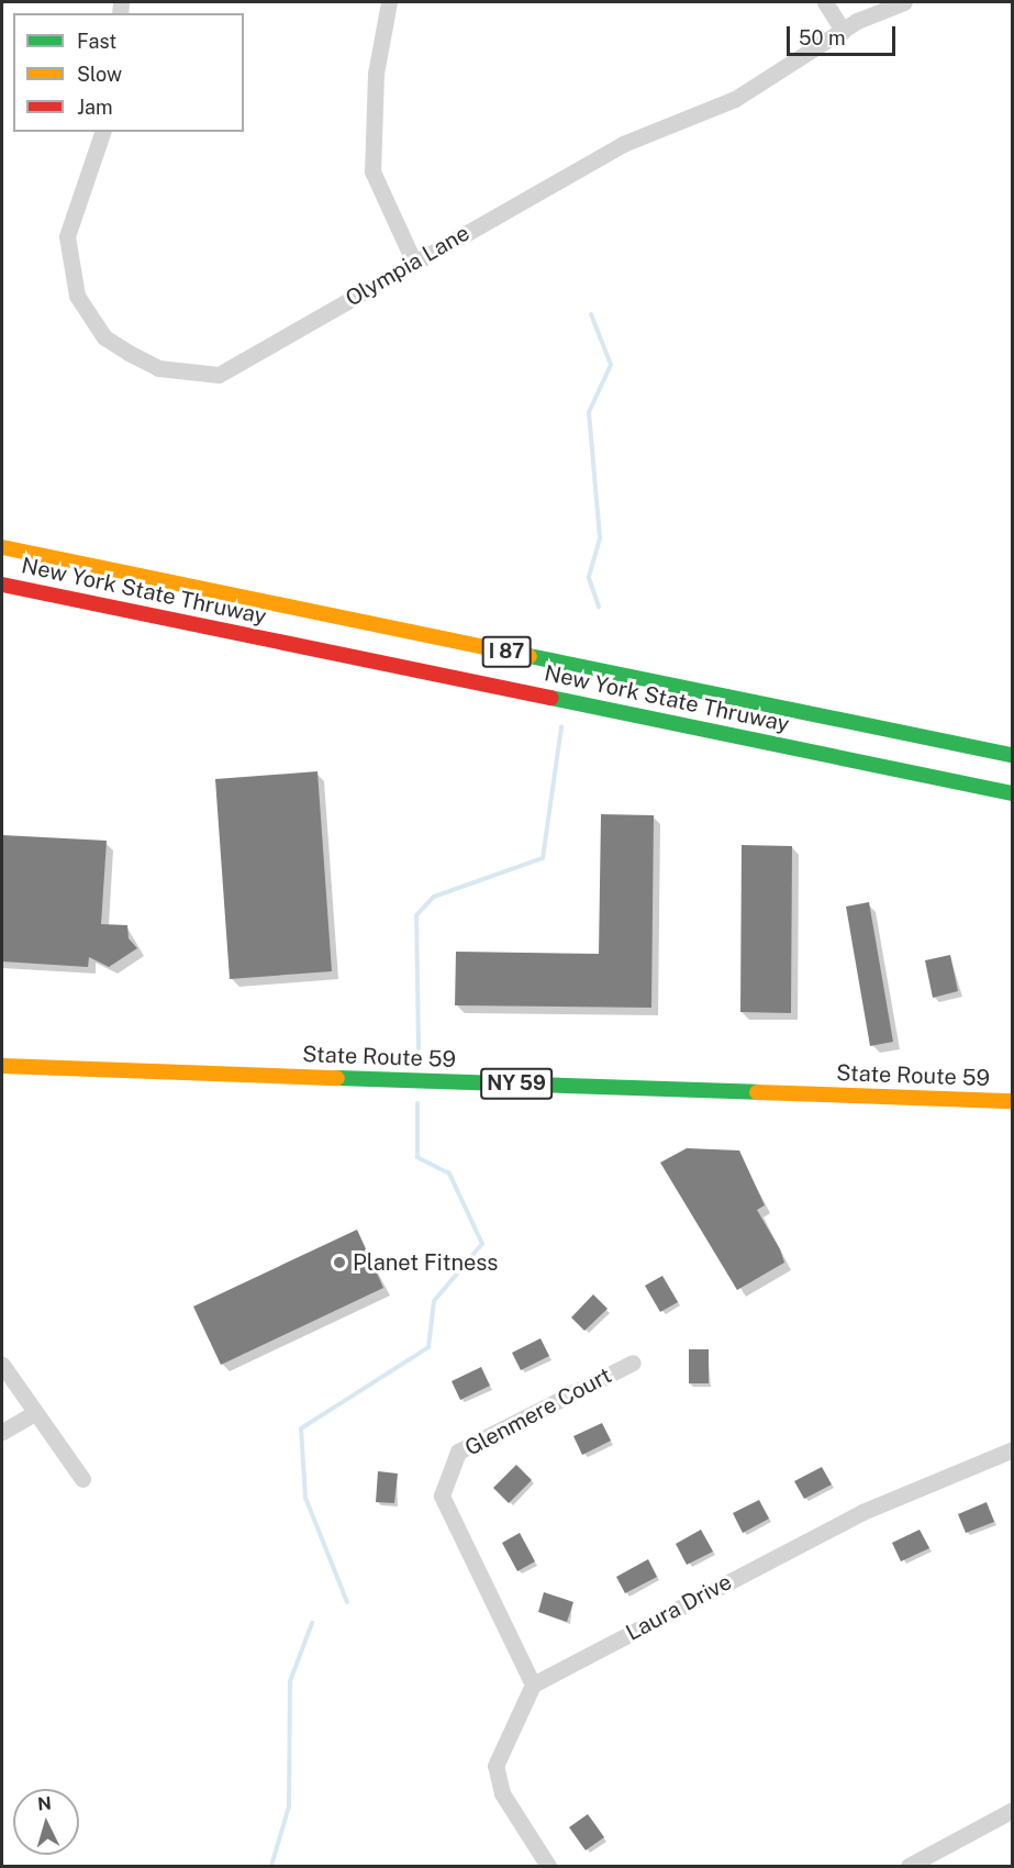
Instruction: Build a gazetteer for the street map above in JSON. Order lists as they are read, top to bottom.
{
  "streets": {
    "main road": [
      "New York State Thruway",
      "I 87",
      "State Route 59",
      "NY 59"
    ],
    "street": ["Olympia Lane", "Glenmere Court", "Laura Drive"]
  },
  "crossings": [
    ["Glenmere Court", "Laura Drive"]
  ],
  "places": ["Planet Fitness"],
  "legend": ["Fast", "Slow", "Jam"],
  "scale_bar": "50 m",
  "north": "top"
}
